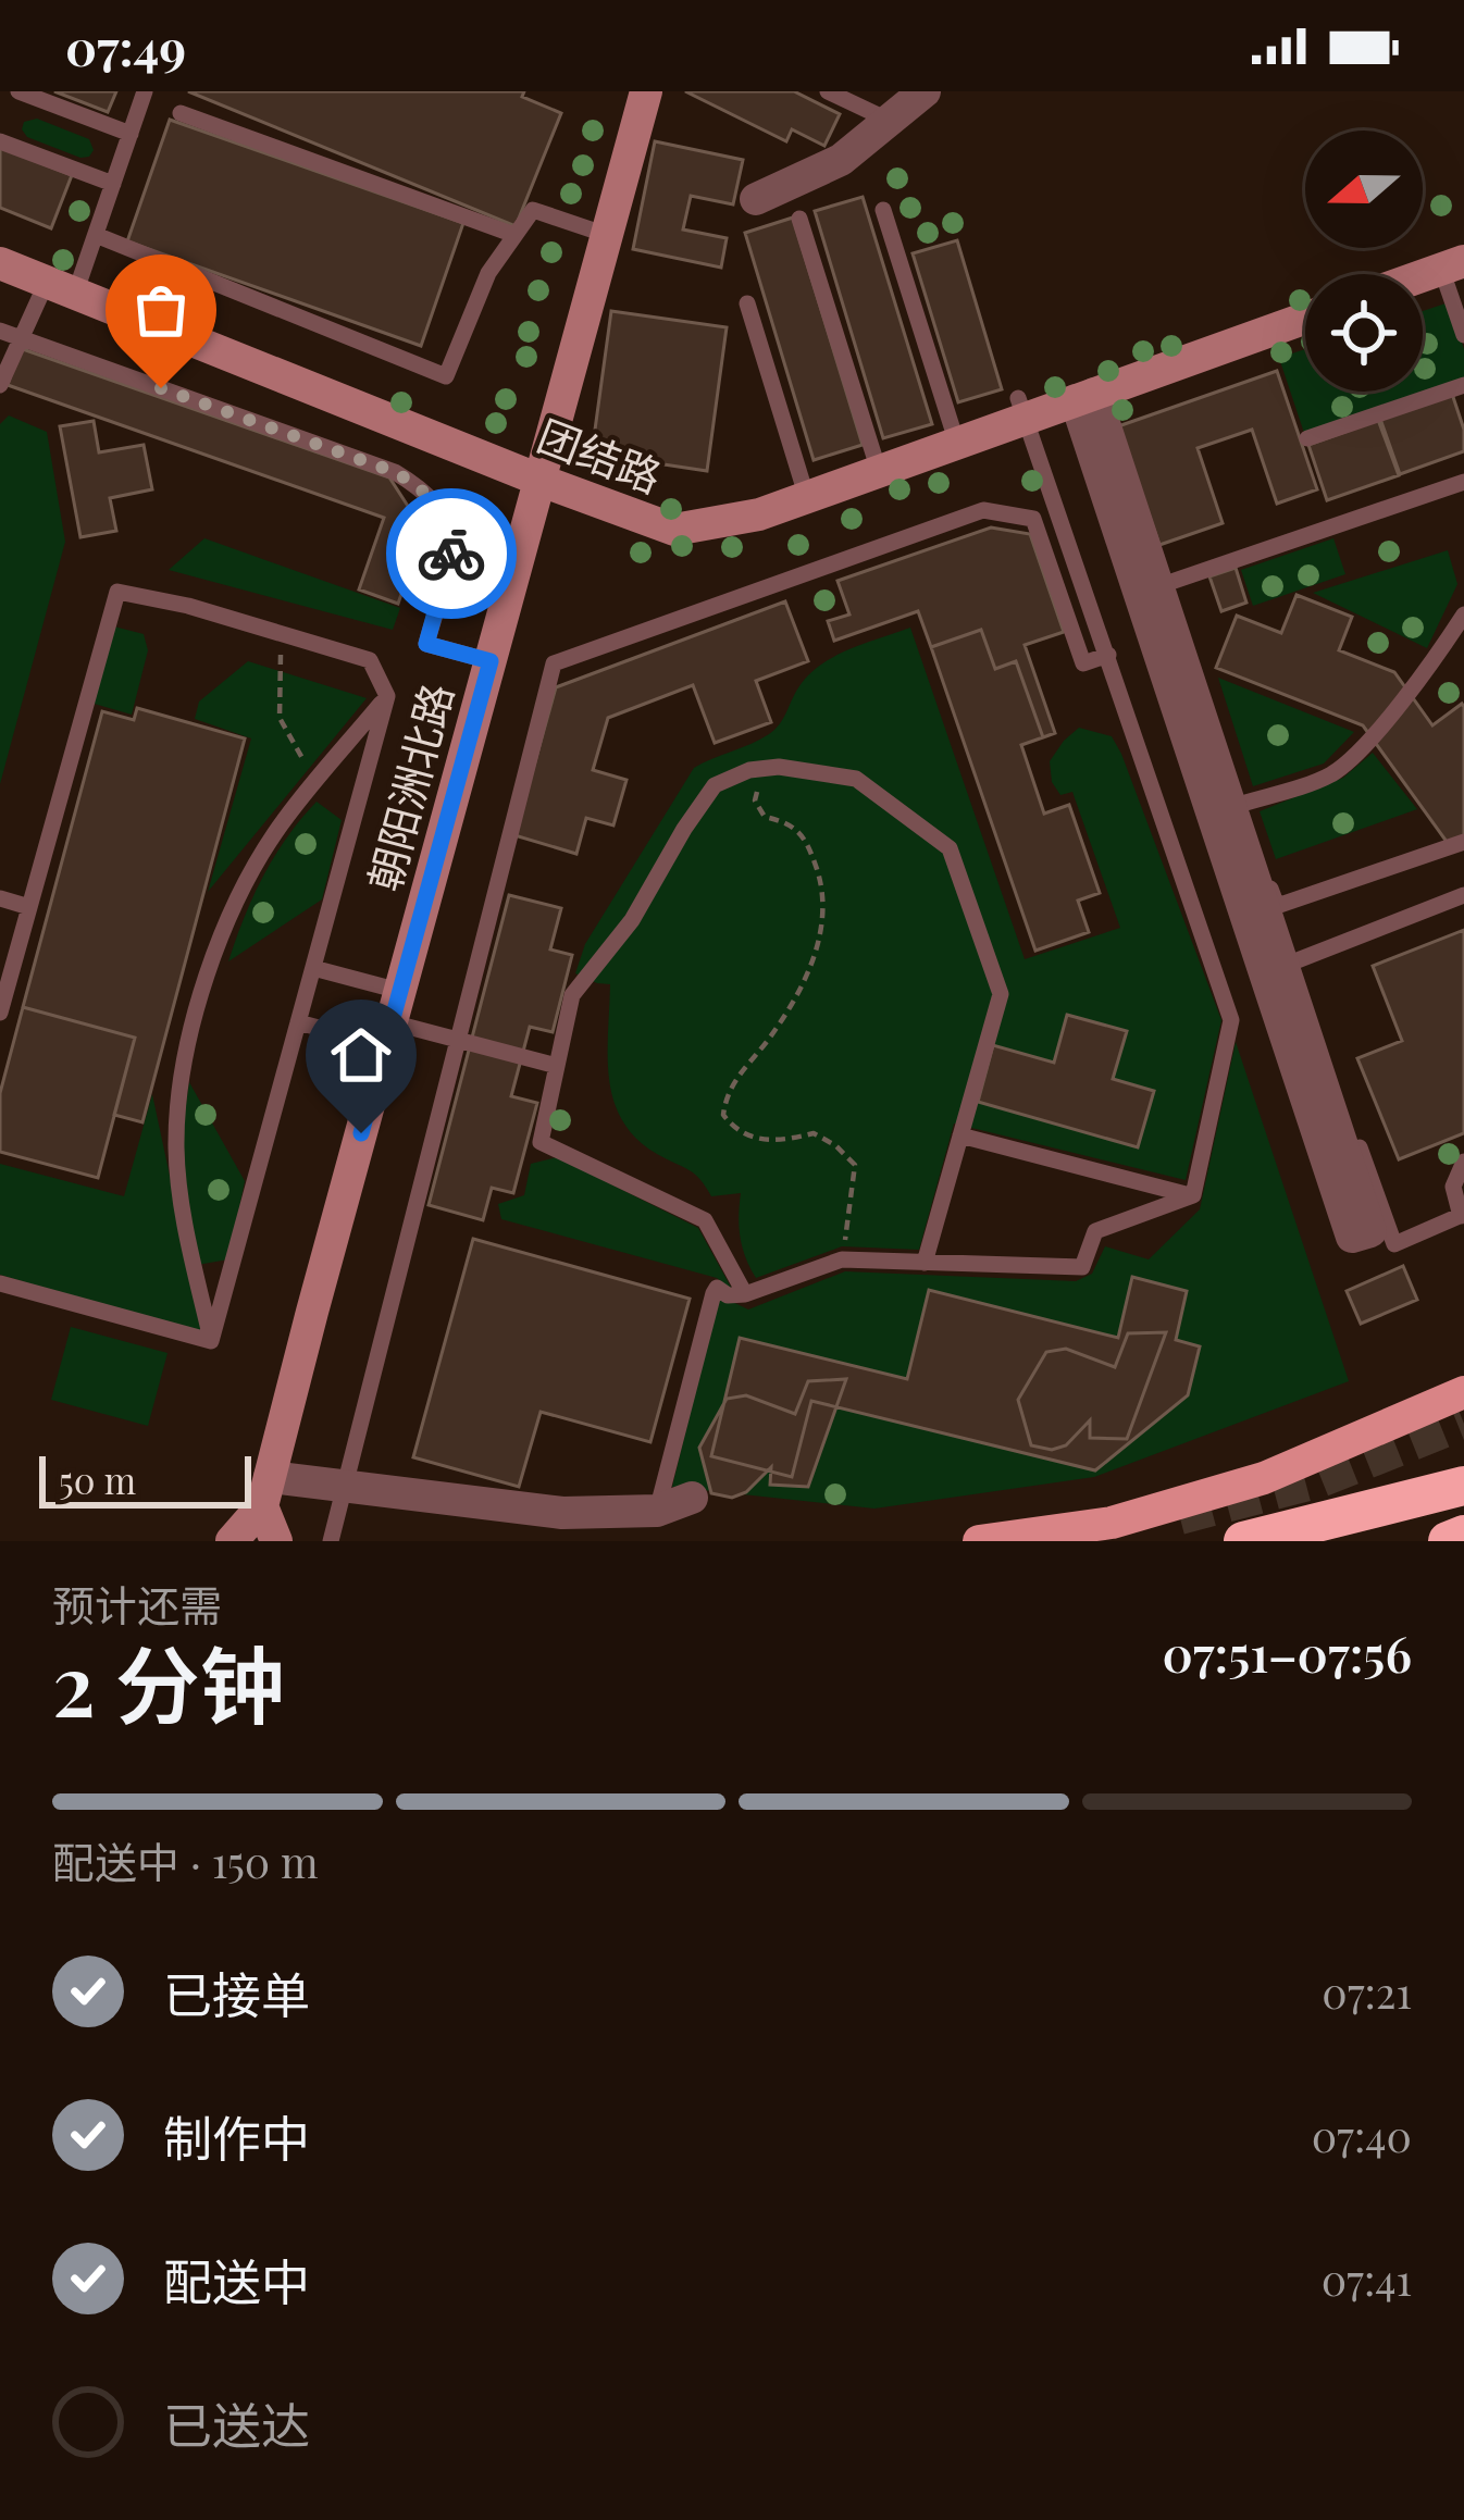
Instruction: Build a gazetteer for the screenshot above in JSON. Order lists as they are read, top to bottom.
{
  "streets": {
    "main road": ["团结路", "朝阳洲北路"]
  },
  "crossings": [
    ["团结路", "朝阳洲北路"]
  ],
  "scale_bar": "50 m",
  "north": "left",
  "page": {
    "status": "07:49",
    "scale": "50 m",
    "heading": ["2 分钟", "预计还需", "07:51–07:56"],
    "bar": "配送中 · 150 m",
    "list": [
      ["已接单", "07:21"],
      ["制作中", "07:40"],
      ["配送中", "07:41"],
      "已送达"
    ]
  }
}
